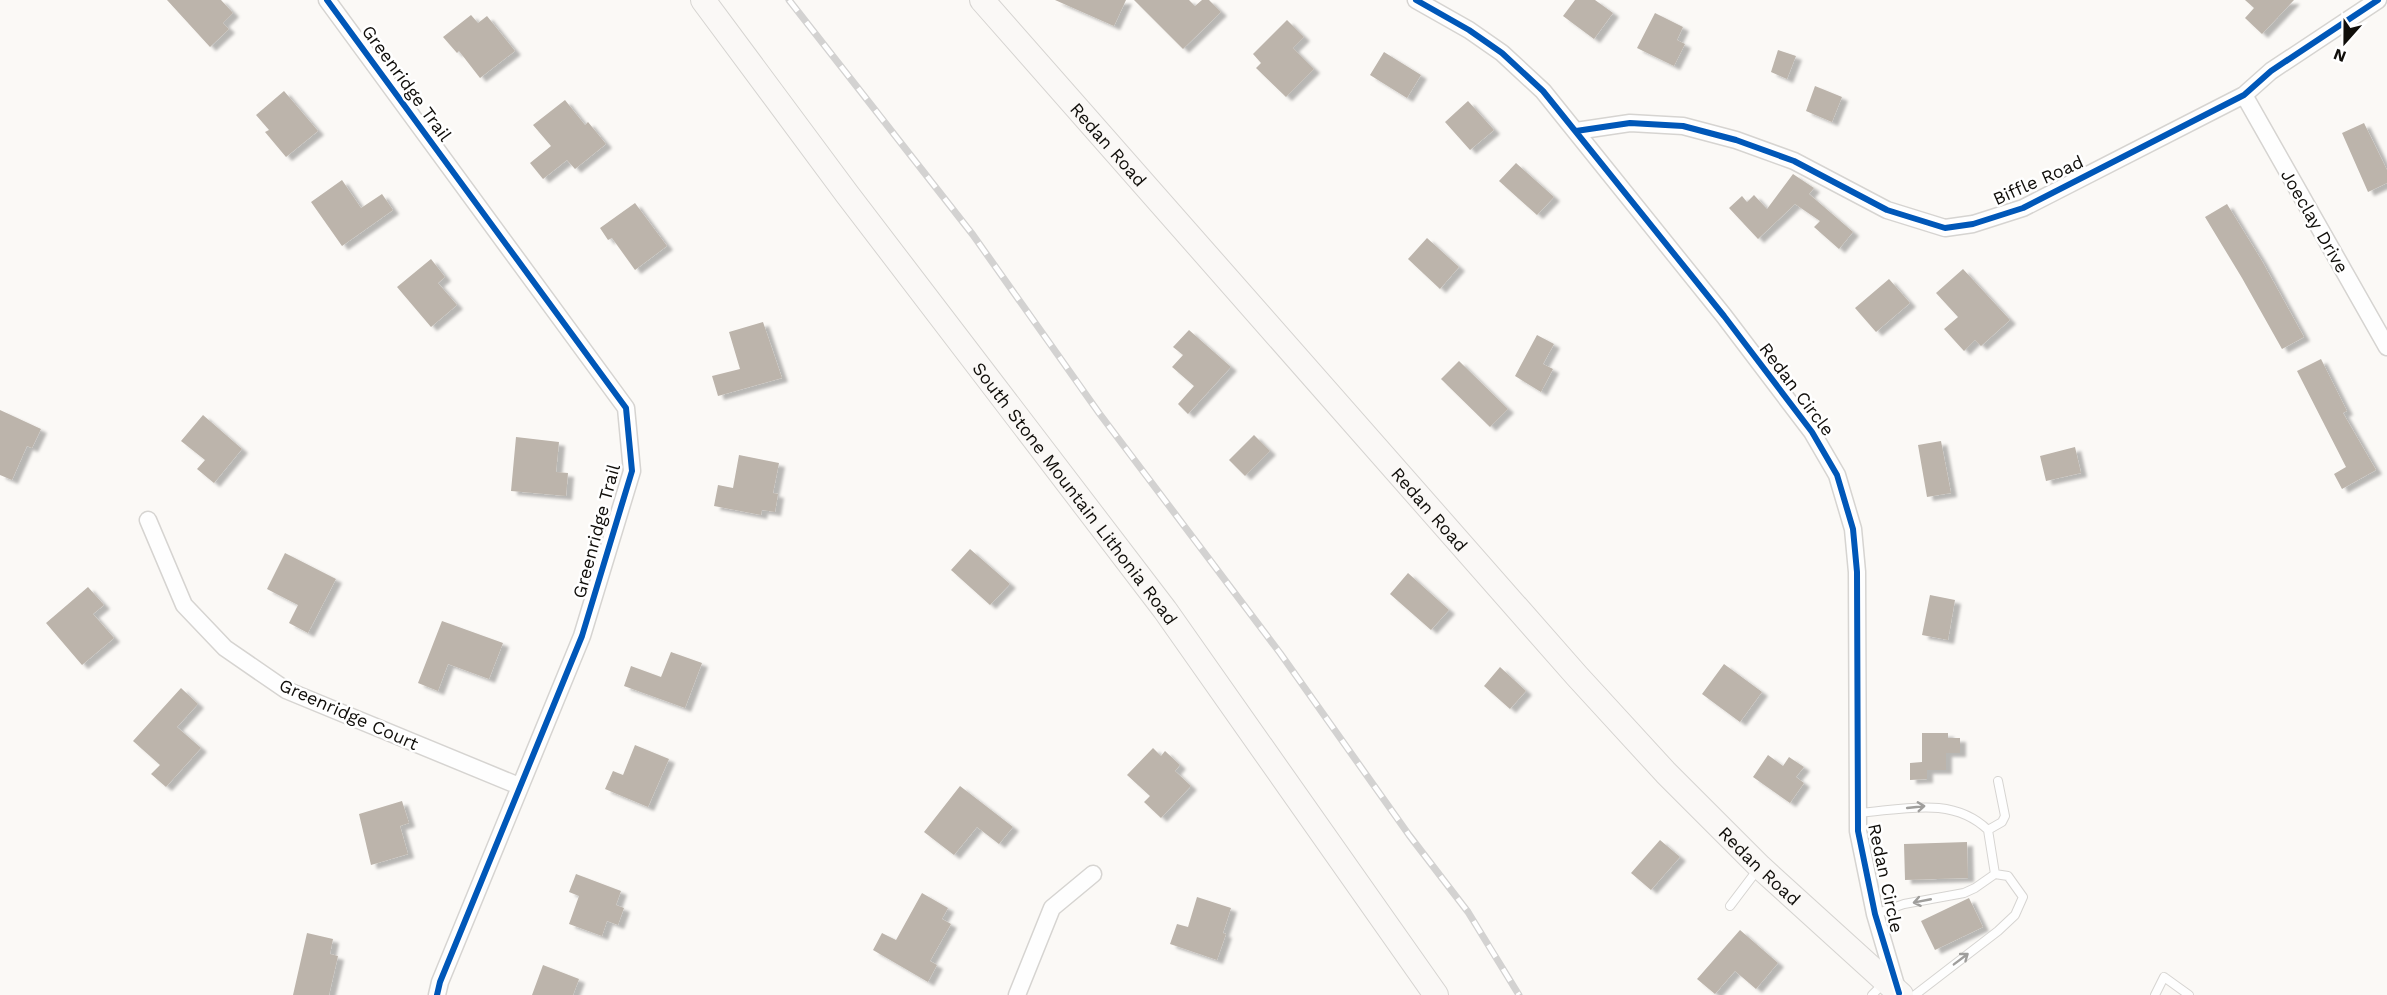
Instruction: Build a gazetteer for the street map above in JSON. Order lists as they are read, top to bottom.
{
  "streets": {
    "main road": ["Redan Road", "South Stone Mountain Lithonia Road"],
    "street": [
      "Greenridge Trail",
      "Biffle Road",
      "Joeclay Drive",
      "Redan Circle",
      "Greenridge Court"
    ]
  },
  "crossings": [
    ["Greenridge Trail", "Greenridge Court"],
    ["Redan Road", "Redan Circle"],
    ["Biffle Road", "Joeclay Drive"],
    ["Biffle Road", "Redan Circle"]
  ],
  "north": "bottom"
}
